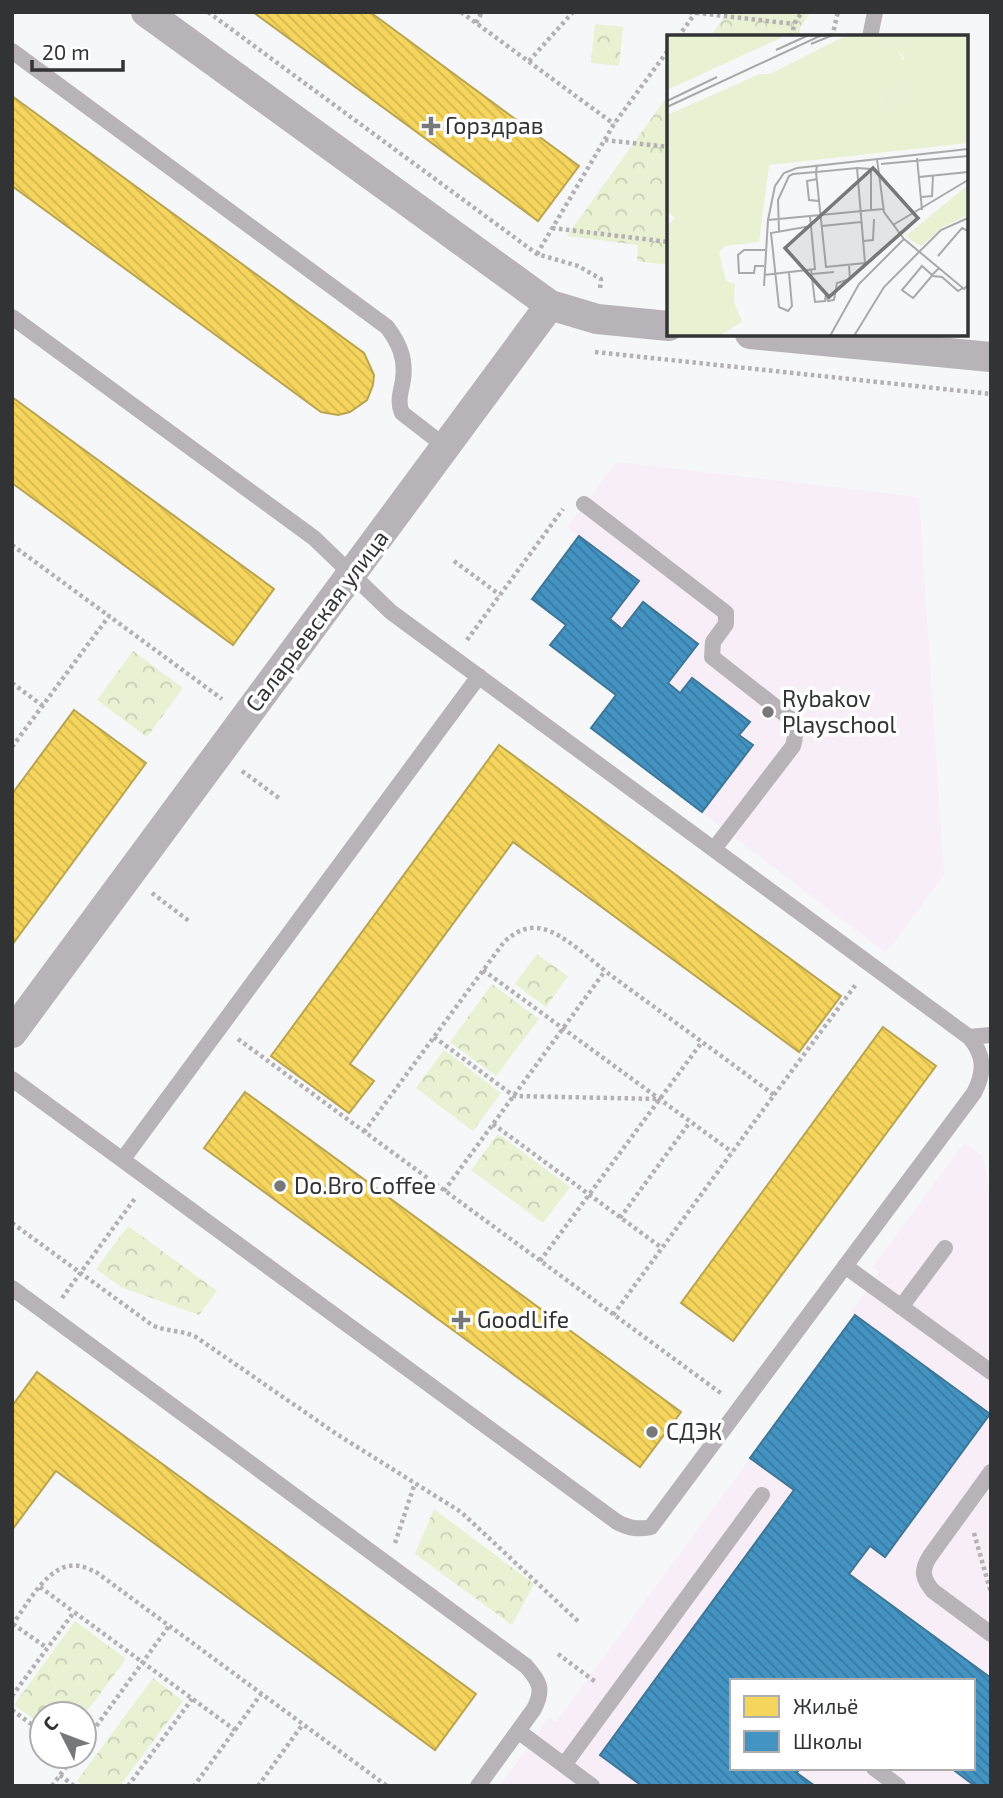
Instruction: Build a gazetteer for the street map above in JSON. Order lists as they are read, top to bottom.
{
  "streets": {
    "street": ["Саларьевская улица"]
  },
  "places": {
    "health": ["Горздрав", "GoodLife"],
    "other": ["Rybakov Playschool", "Do.Bro Coffee", "СДЭК"]
  },
  "legend": ["Жильё", "Школы"],
  "scale_bar": "20 m",
  "north": "top left"
}
